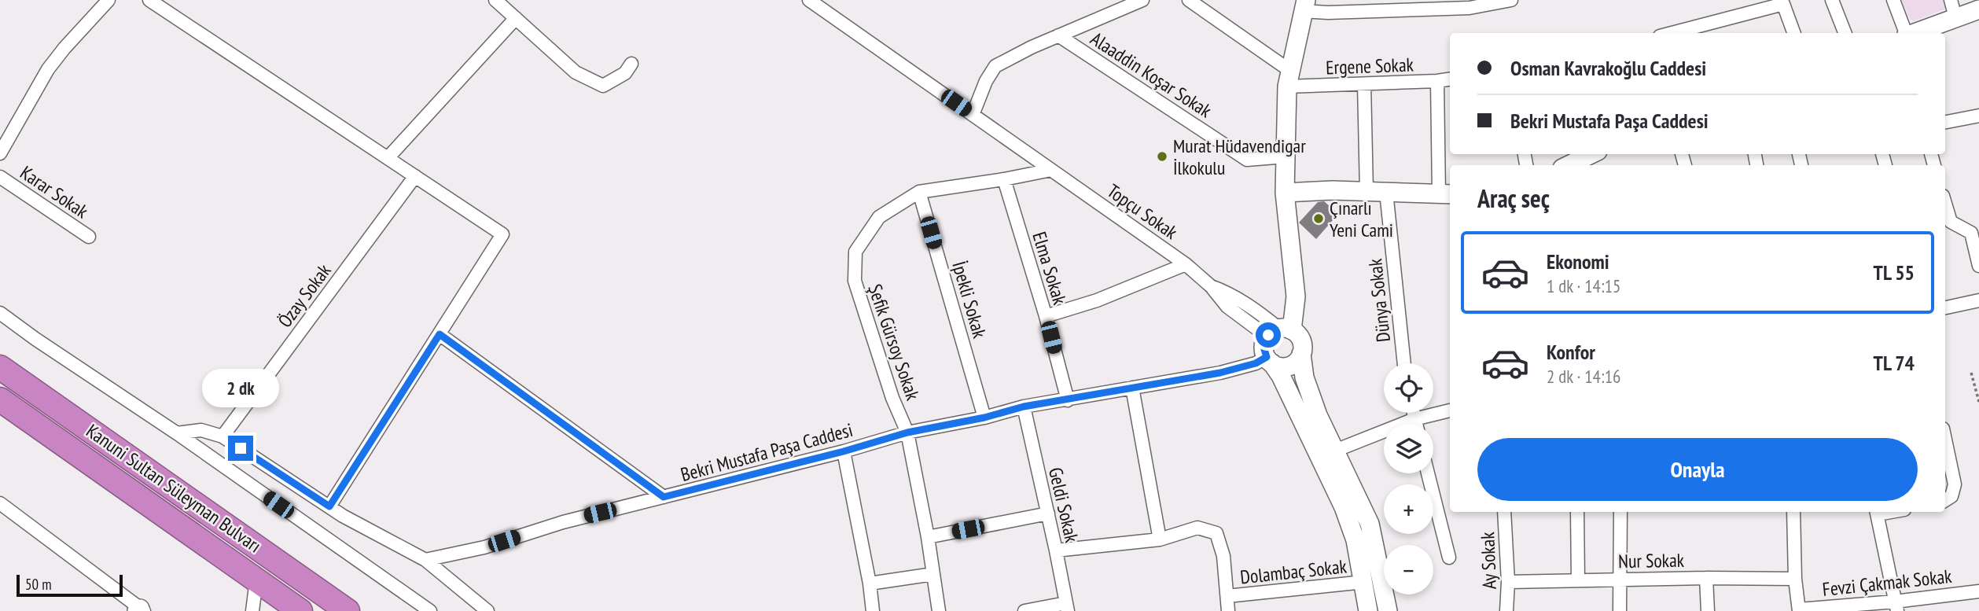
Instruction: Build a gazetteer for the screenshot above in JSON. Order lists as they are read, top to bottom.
{
  "streets": {
    "highway": ["Kanuni Sultan Süleyman Bulvarı"],
    "street": [
      "Ergene Sokak",
      "Alaaddin Koşar Sokak",
      "Karar Sokak",
      "Topçu Sokak",
      "Elma Sokak",
      "Özay Sokak",
      "İpekli Sokak",
      "Dünya Sokak",
      "Şefik Gürsoy Sokak",
      "Bekri Mustafa Paşa Caddesi",
      "Geldi Sokak",
      "Ay Sokak",
      "Nur Sokak",
      "Dolambaç Sokak",
      "Fevzi Çakmak Sokak"
    ]
  },
  "crossings": [
    ["Topçu Sokak", "Bekri Mustafa Paşa Caddesi"],
    ["Elma Sokak", "Bekri Mustafa Paşa Caddesi"],
    ["İpekli Sokak", "Şefik Gürsoy Sokak"],
    ["İpekli Sokak", "Bekri Mustafa Paşa Caddesi"],
    ["Şefik Gürsoy Sokak", "Bekri Mustafa Paşa Caddesi"],
    ["Bekri Mustafa Paşa Caddesi", "Geldi Sokak"],
    ["Ay Sokak", "Nur Sokak"]
  ],
  "places": ["Murat Hüdavendigar İlkokulu", "Çınarlı Yeni Cami"],
  "scale_bar": "50 m",
  "page": {
    "banner": ["Osman Kavrakoğlu Caddesi", "Bekri Mustafa Paşa Caddesi"],
    "heading": "Araç seç",
    "list": [
      {
        "name": "Ekonomi",
        "note": "1 dk · 14:15",
        "value": "TL 55"
      },
      {
        "name": "Konfor",
        "note": "2 dk · 14:16",
        "value": "TL 74"
      }
    ],
    "map_buttons": ["+", "−"],
    "bubble": "2 dk",
    "buttons": "Onayla",
    "scale": "50 m"
  }
}
